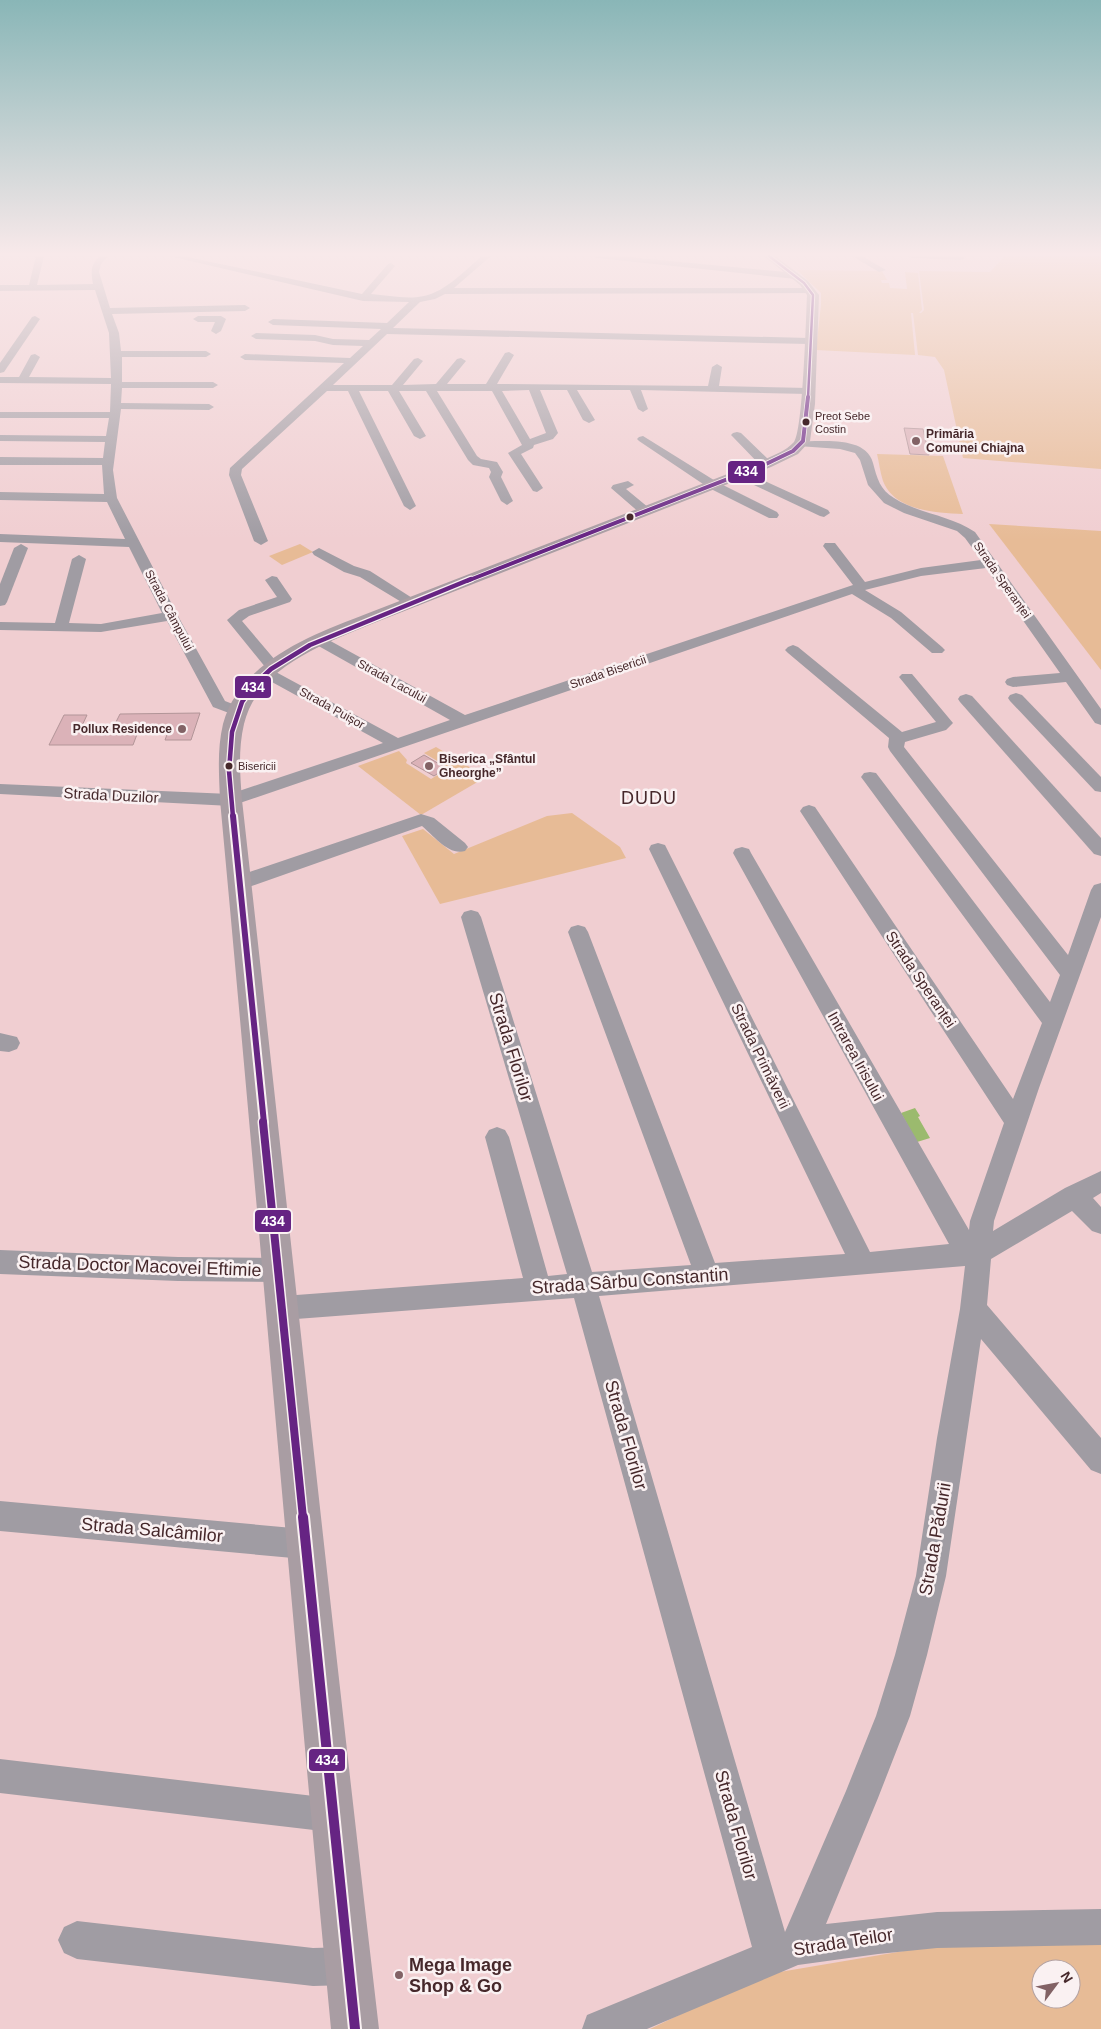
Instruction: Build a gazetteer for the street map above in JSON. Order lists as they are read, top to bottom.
{
  "streets": {
    "street": [
      "Strada Speranței",
      "Strada Câmpului",
      "Strada Bisericii",
      "Strada Lacului",
      "Strada Puișor",
      "Strada Duzilor",
      "Strada Florilor",
      "Strada Primăverii",
      "Intrarea Irisului",
      "Strada Doctor Macovei Eftimie",
      "Strada Sârbu Constantin",
      "Strada Salcâmilor",
      "Strada Pădurii",
      "Strada Teilor"
    ]
  },
  "crossings": [
    ["Strada Speranței", "Strada Bisericii"],
    ["Strada Bisericii", "Strada Lacului"],
    ["Strada Bisericii", "Strada Puișor"],
    ["Strada Bisericii", "Strada Duzilor"],
    ["Strada Florilor", "Strada Sârbu Constantin"],
    ["Strada Florilor", "Strada Pădurii"],
    ["Strada Florilor", "Strada Teilor"],
    ["Strada Primăverii", "Strada Sârbu Constantin"],
    ["Intrarea Irisului", "Strada Sârbu Constantin"],
    ["Intrarea Irisului", "Strada Pădurii"],
    ["Strada Sârbu Constantin", "Strada Pădurii"],
    ["Strada Pădurii", "Strada Teilor"]
  ],
  "districts": ["DUDU"],
  "places": [
    "Preot Sebe Costin",
    "Primăria Comunei Chiajna",
    "Pollux Residence",
    "Bisericii",
    "Biserica „Sfântul Gheorghe”",
    "Mega Image Shop & Go"
  ],
  "lines": ["transit line 434"],
  "north": "top right"
}
